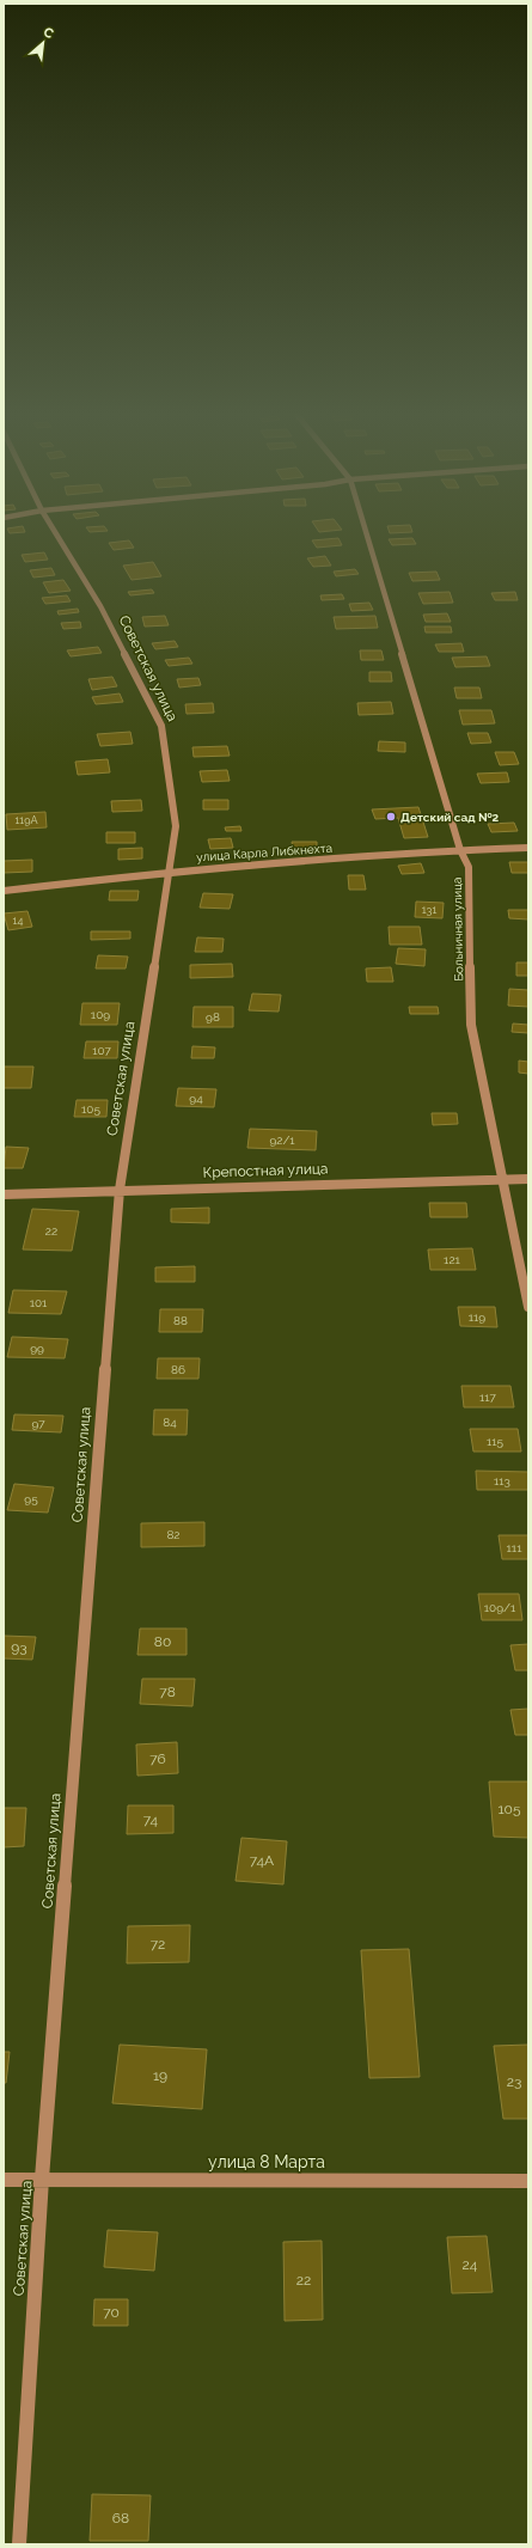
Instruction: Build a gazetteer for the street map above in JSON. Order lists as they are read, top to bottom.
{
  "streets": {
    "street": [
      "Советская улица",
      "улица Карла Либкнехта",
      "Больничная улица",
      "Крепостная улица",
      "улица 8 Марта"
    ]
  },
  "crossings": [
    ["Советская улица", "улица Карла Либкнехта"],
    ["Советская улица", "Крепостная улица"],
    ["Советская улица", "улица 8 Марта"],
    ["улица Карла Либкнехта", "Больничная улица"],
    ["Больничная улица", "Крепостная улица"]
  ],
  "places": ["Детский сад №2"],
  "house_numbers": [
    "119А",
    "131",
    "14",
    "109",
    "98",
    "107",
    "94",
    "105",
    "92/1",
    "22",
    "121",
    "101",
    "119",
    "88",
    "99",
    "86",
    "117",
    "84",
    "97",
    "115",
    "113",
    "95",
    "82",
    "111",
    "109/1",
    "80",
    "93",
    "78",
    "76",
    "105",
    "74",
    "74А",
    "72",
    "19",
    "23",
    "24",
    "22",
    "70",
    "68"
  ],
  "north": "top right"
}
